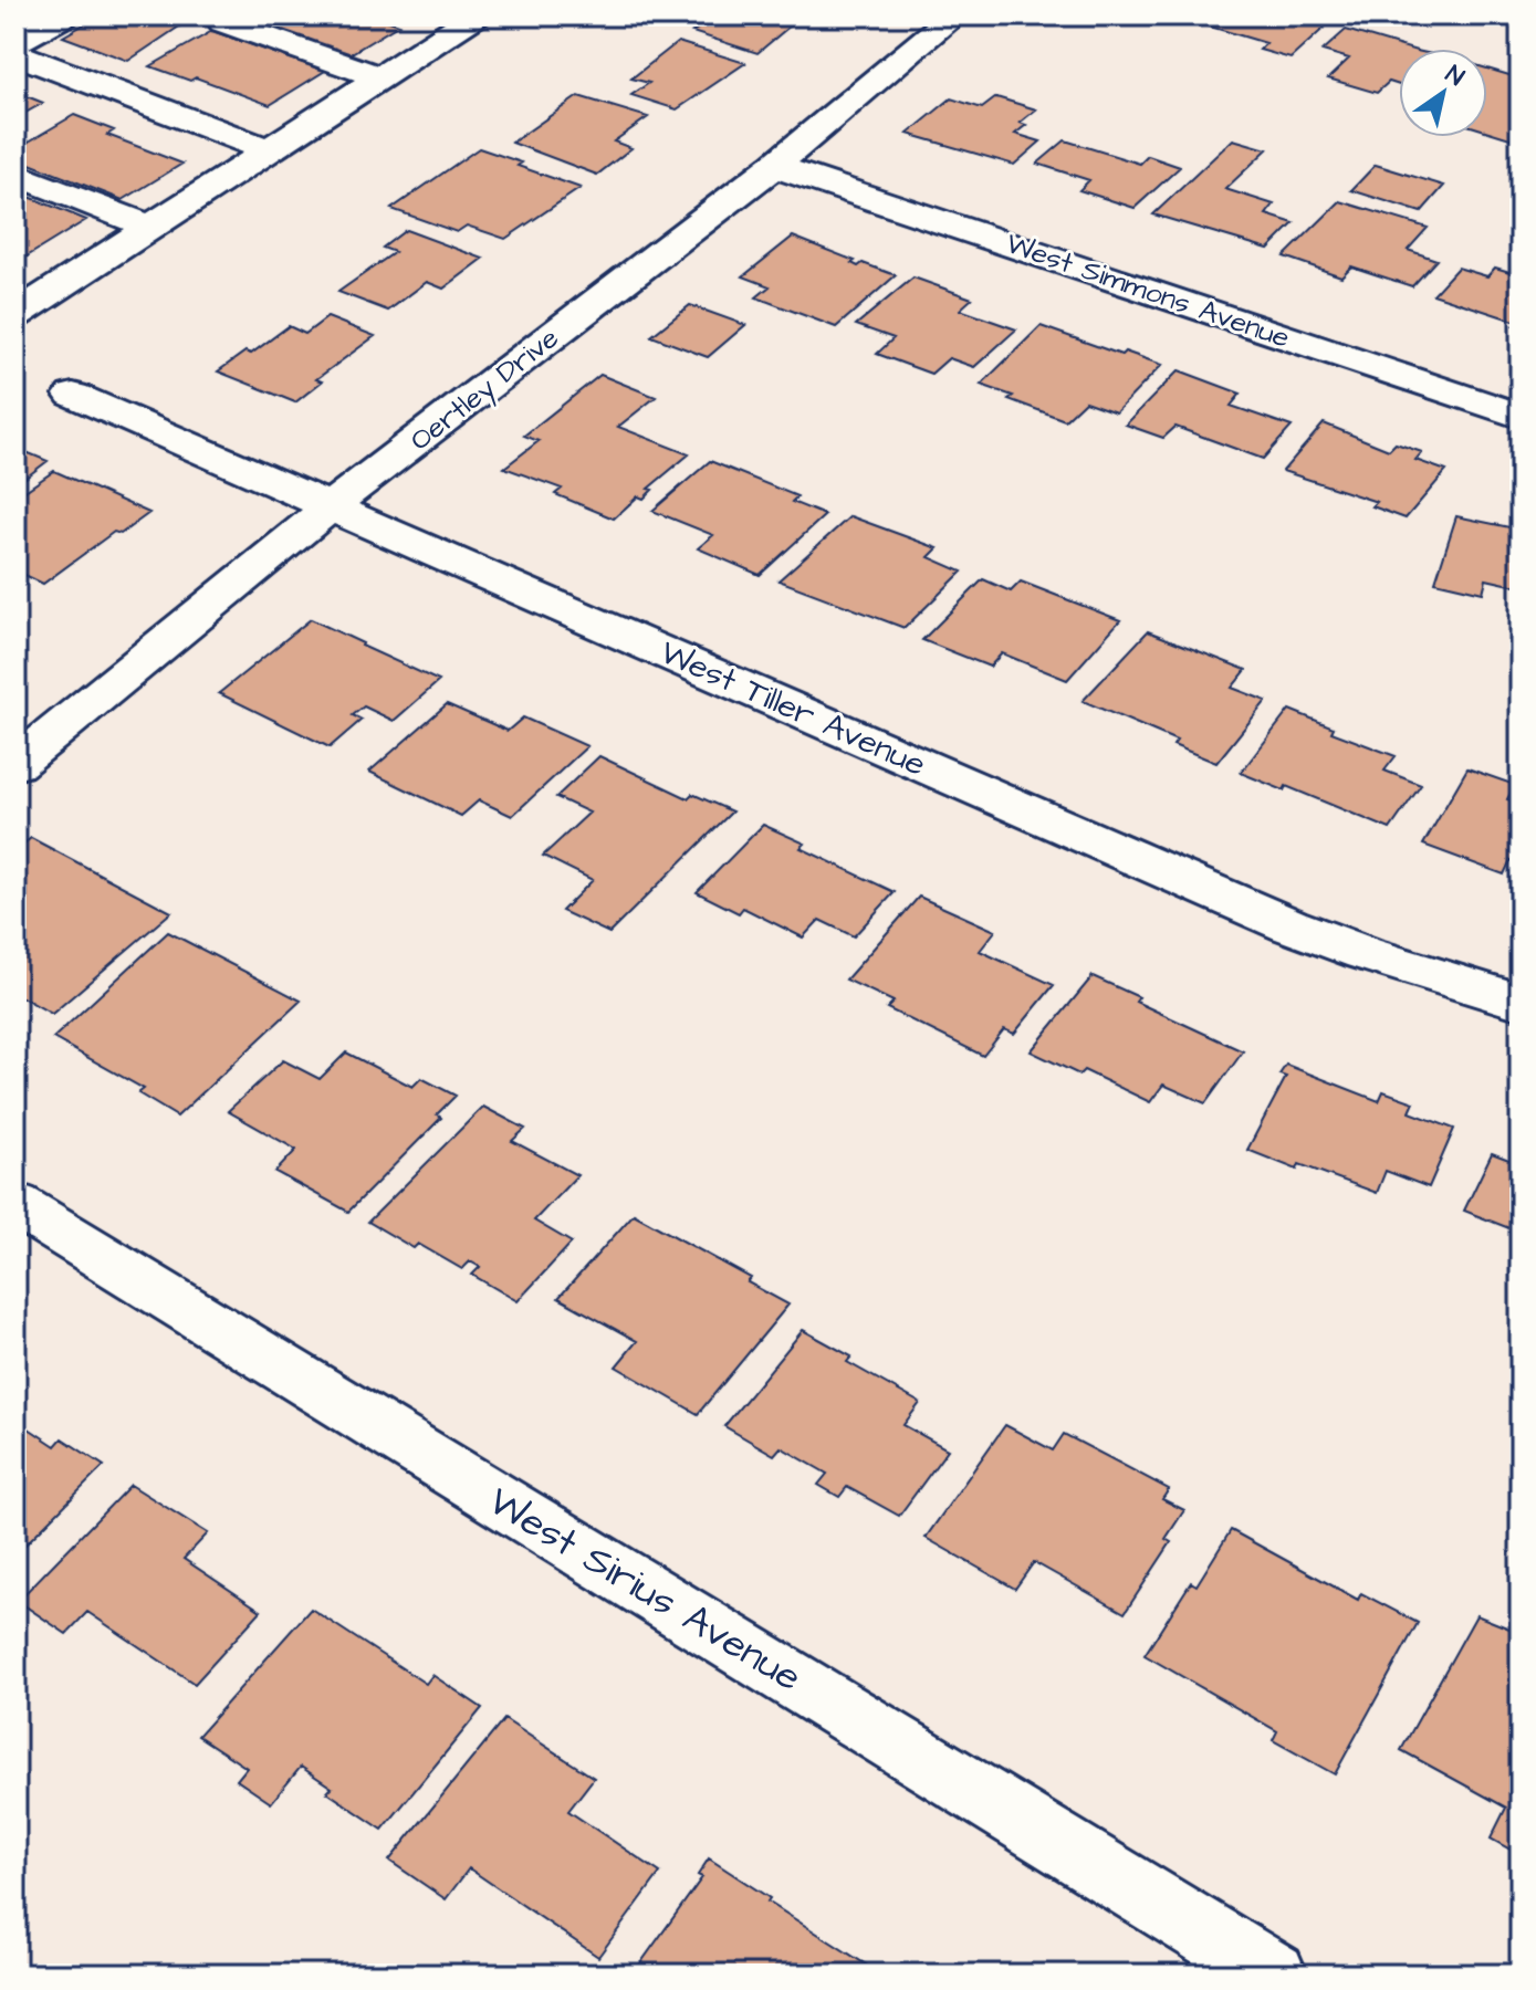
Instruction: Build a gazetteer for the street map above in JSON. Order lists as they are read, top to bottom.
{
  "streets": {
    "street": [
      "West Simmons Avenue",
      "Oertley Drive",
      "West Tiller Avenue",
      "West Sirius Avenue"
    ]
  },
  "crossings": [
    ["West Simmons Avenue", "Oertley Drive"],
    ["Oertley Drive", "West Tiller Avenue"]
  ],
  "north": "top right"
}
